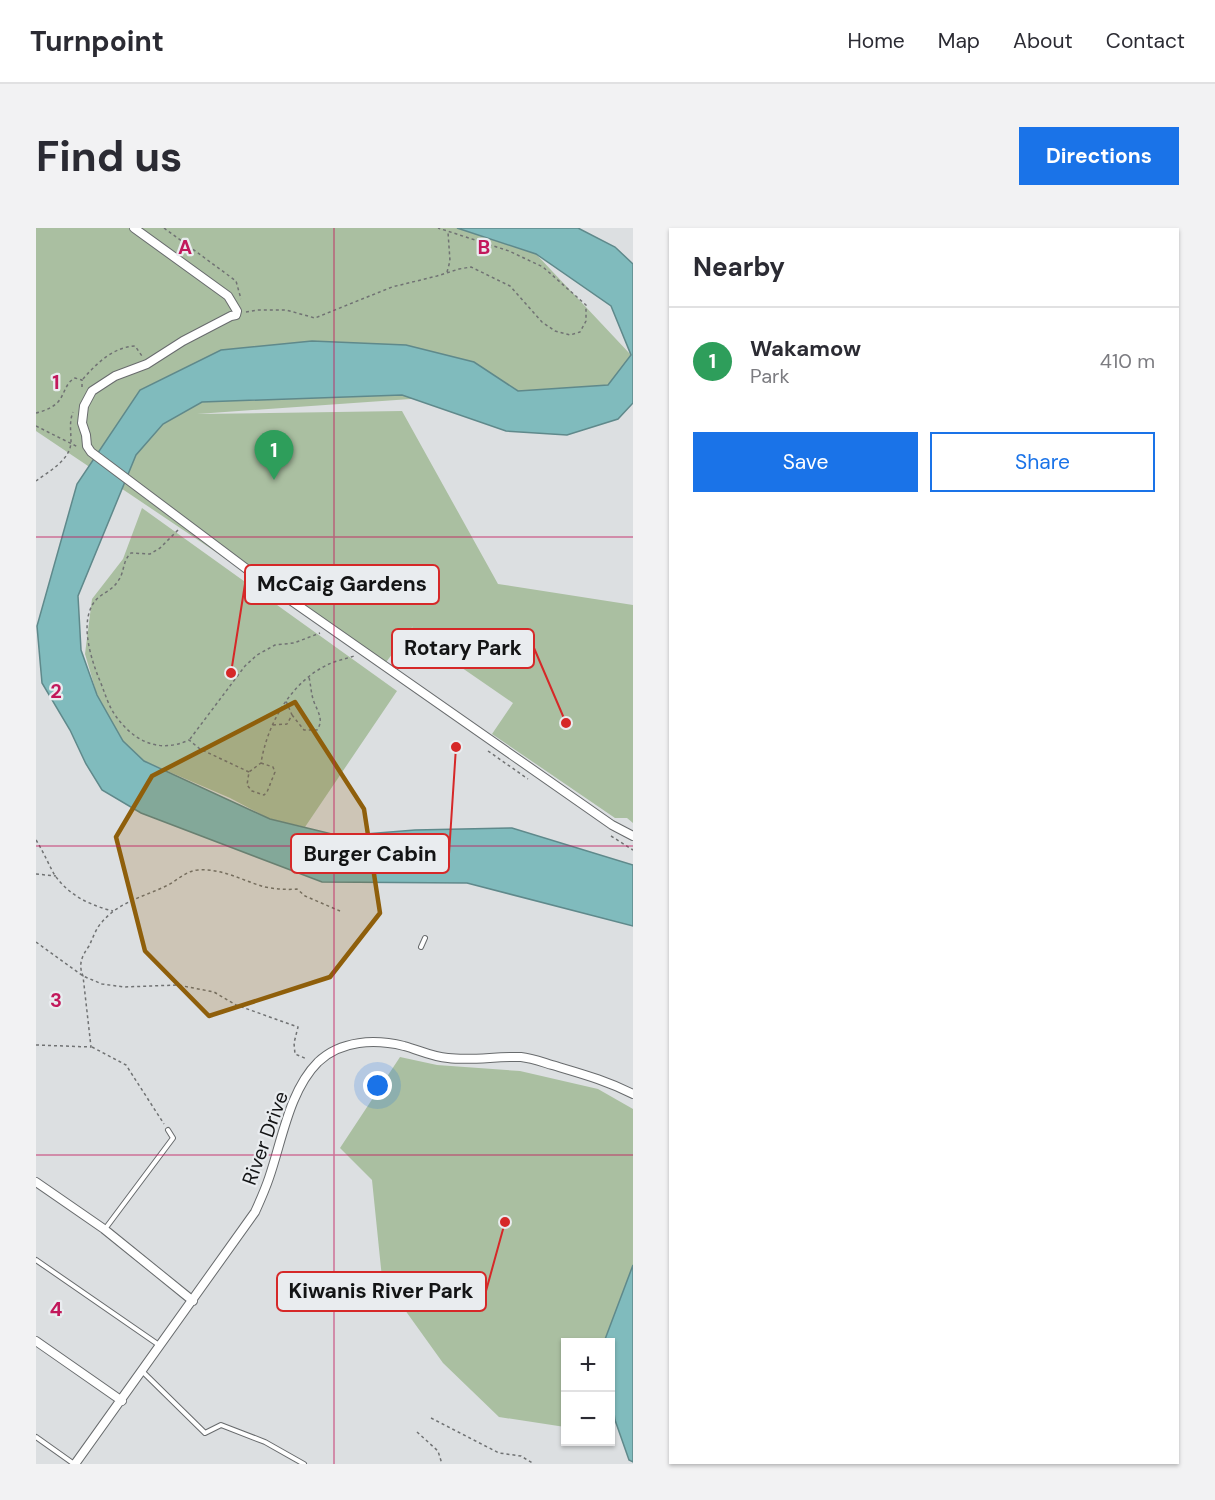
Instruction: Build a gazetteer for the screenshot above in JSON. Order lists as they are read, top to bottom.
{
  "streets": {
    "street": ["River Drive"]
  },
  "places": [
    "McCaig Gardens",
    "Rotary Park",
    "Burger Cabin",
    "Kiwanis River Park"
  ],
  "page": {
    "header": "Turnpoint",
    "nav": [
      "Home",
      "Map",
      "About",
      "Contact"
    ],
    "buttons": [
      "Directions",
      ["Save", "Share"]
    ],
    "title": "Find us",
    "heading": "Nearby",
    "list": [
      {
        "mark": "1",
        "name": "Wakamow",
        "note": "Park",
        "value": "410 m"
      }
    ],
    "pins": "1",
    "map_buttons": ["+", "−"]
  },
  "grid": {
    "columns": ["A", "B"],
    "rows": [
      "1",
      "2",
      "3",
      "4"
    ]
  }
}
